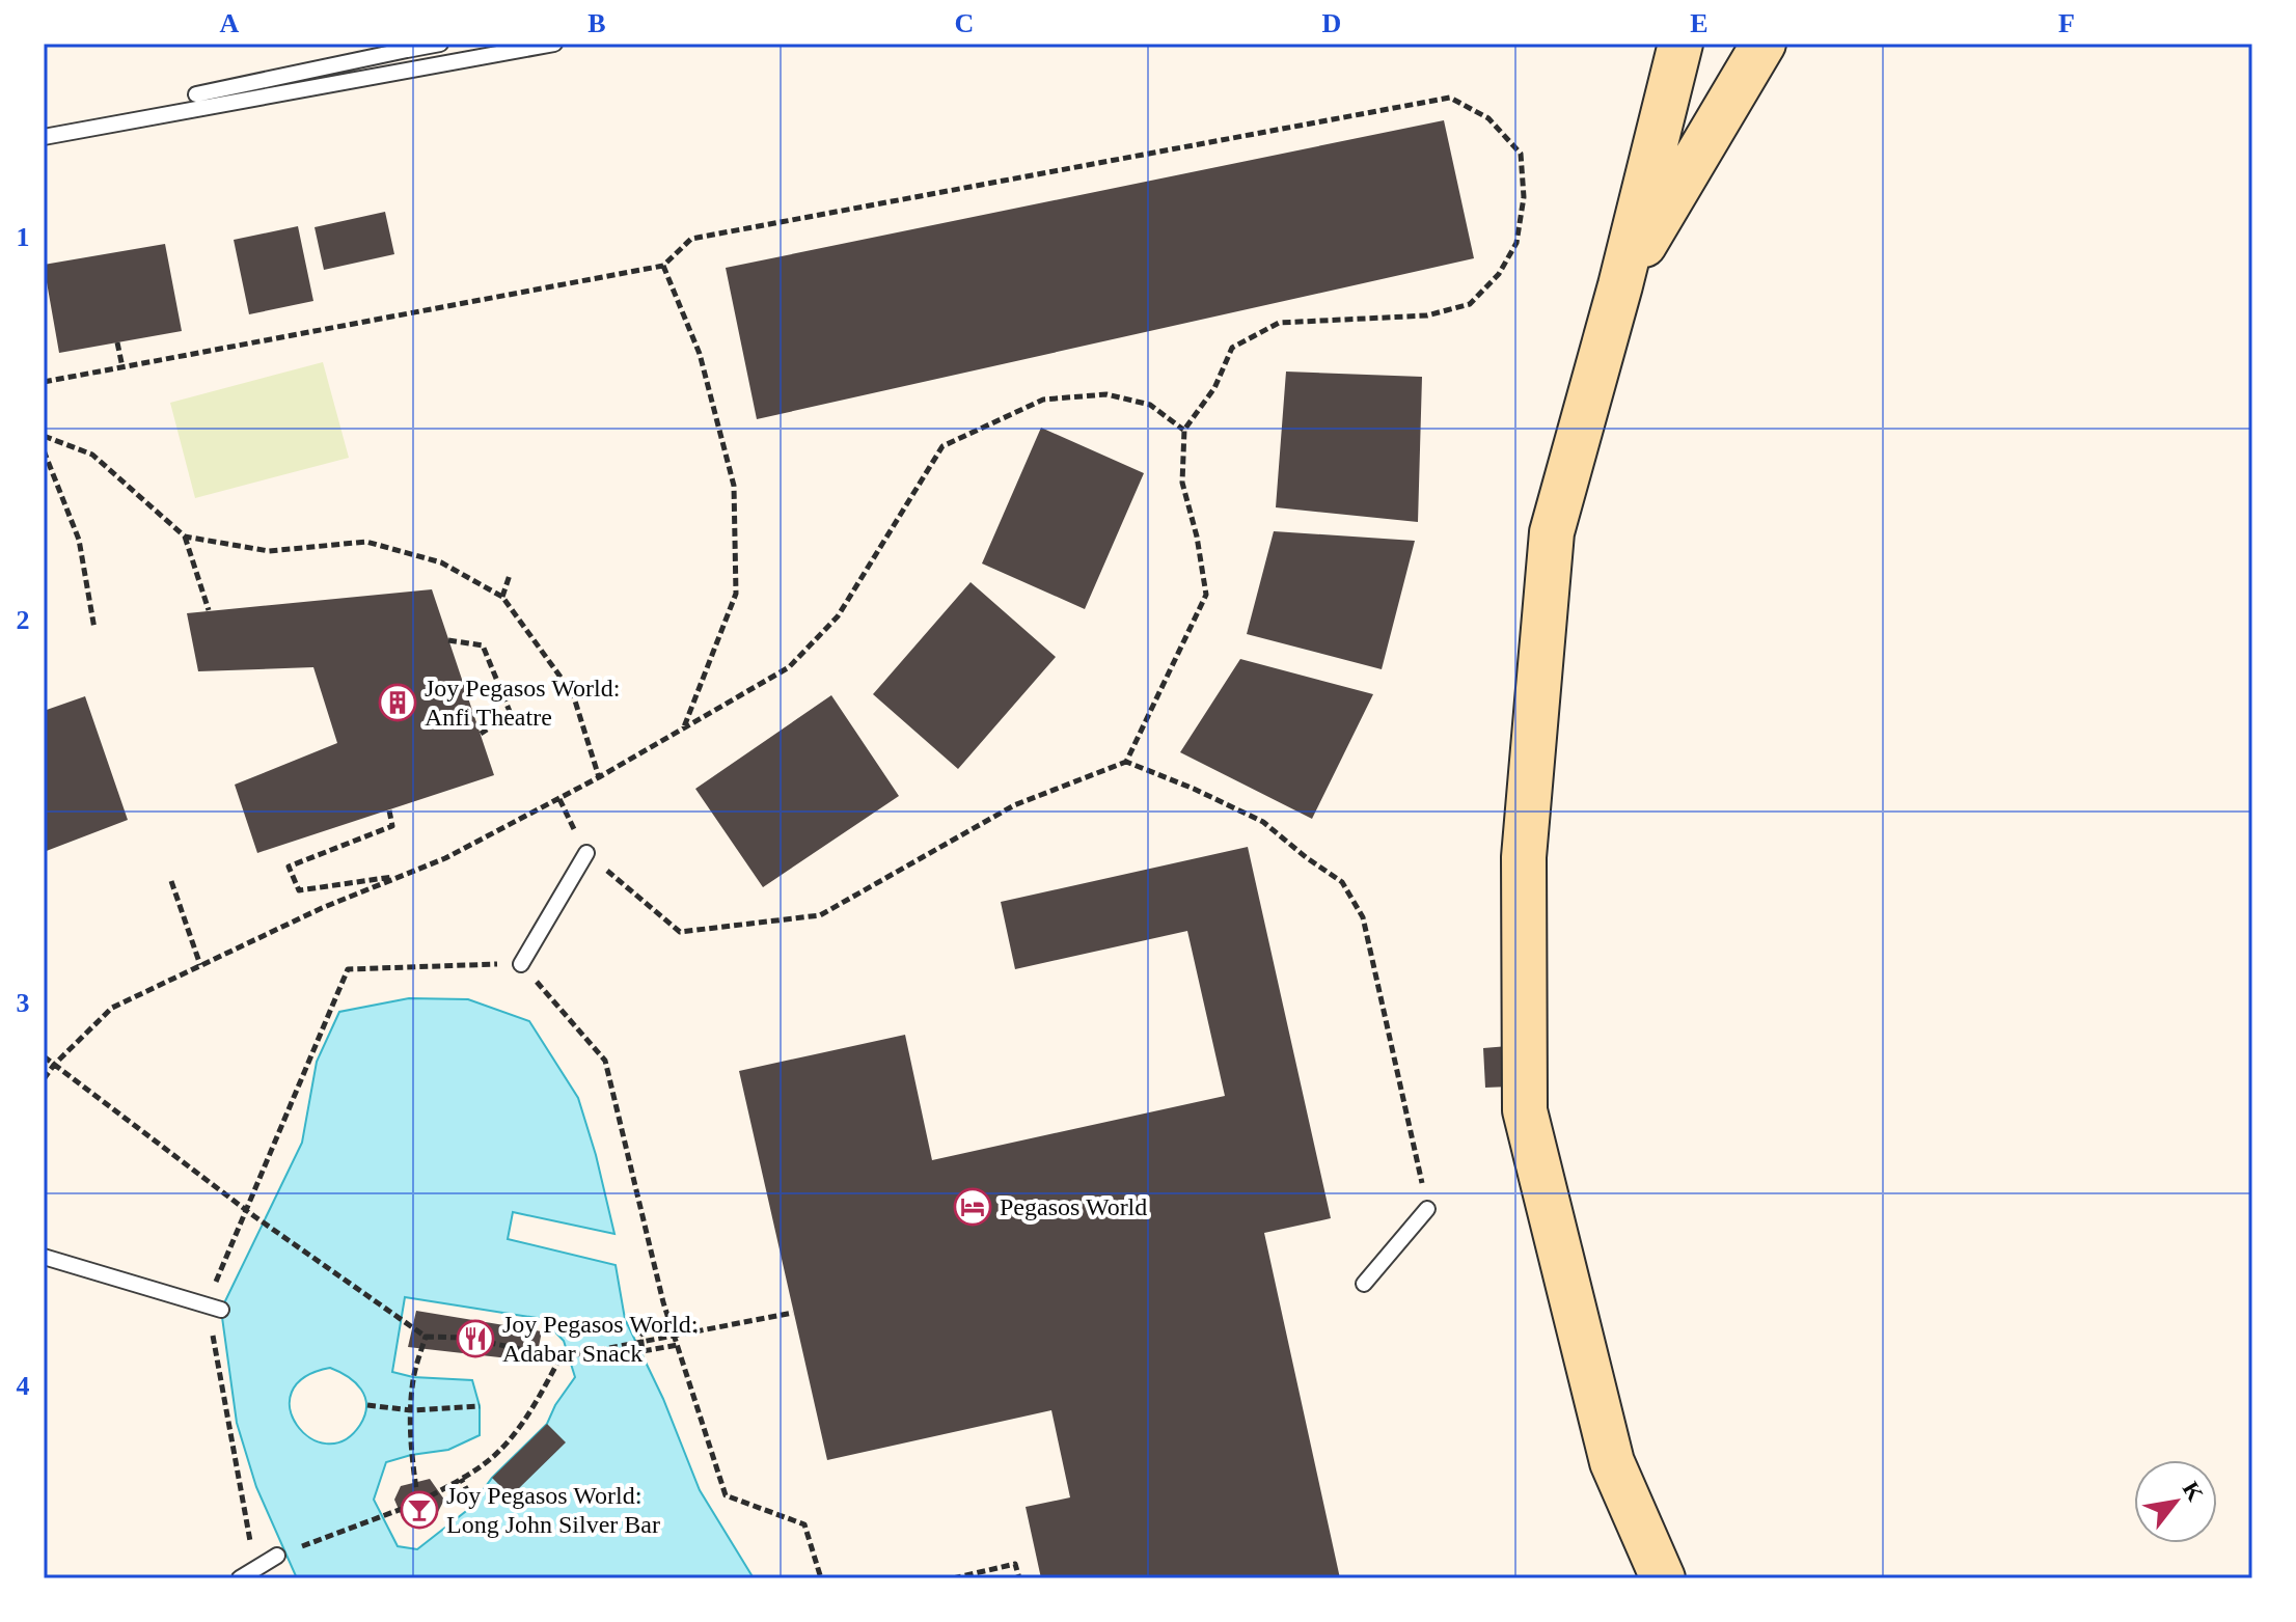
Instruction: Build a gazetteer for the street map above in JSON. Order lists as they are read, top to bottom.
{
  "places": {
    "building": ["Joy Pegasos World: Anfi Theatre"],
    "hotel": ["Pegasos World"],
    "restaurant": ["Joy Pegasos World: Adabar Snack"],
    "bar": ["Joy Pegasos World: Long John Silver Bar"]
  },
  "north": "top right",
  "grid": {
    "columns": [
      "A",
      "B",
      "C",
      "D",
      "E",
      "F"
    ],
    "rows": [
      "1",
      "2",
      "3",
      "4"
    ]
  }
}
